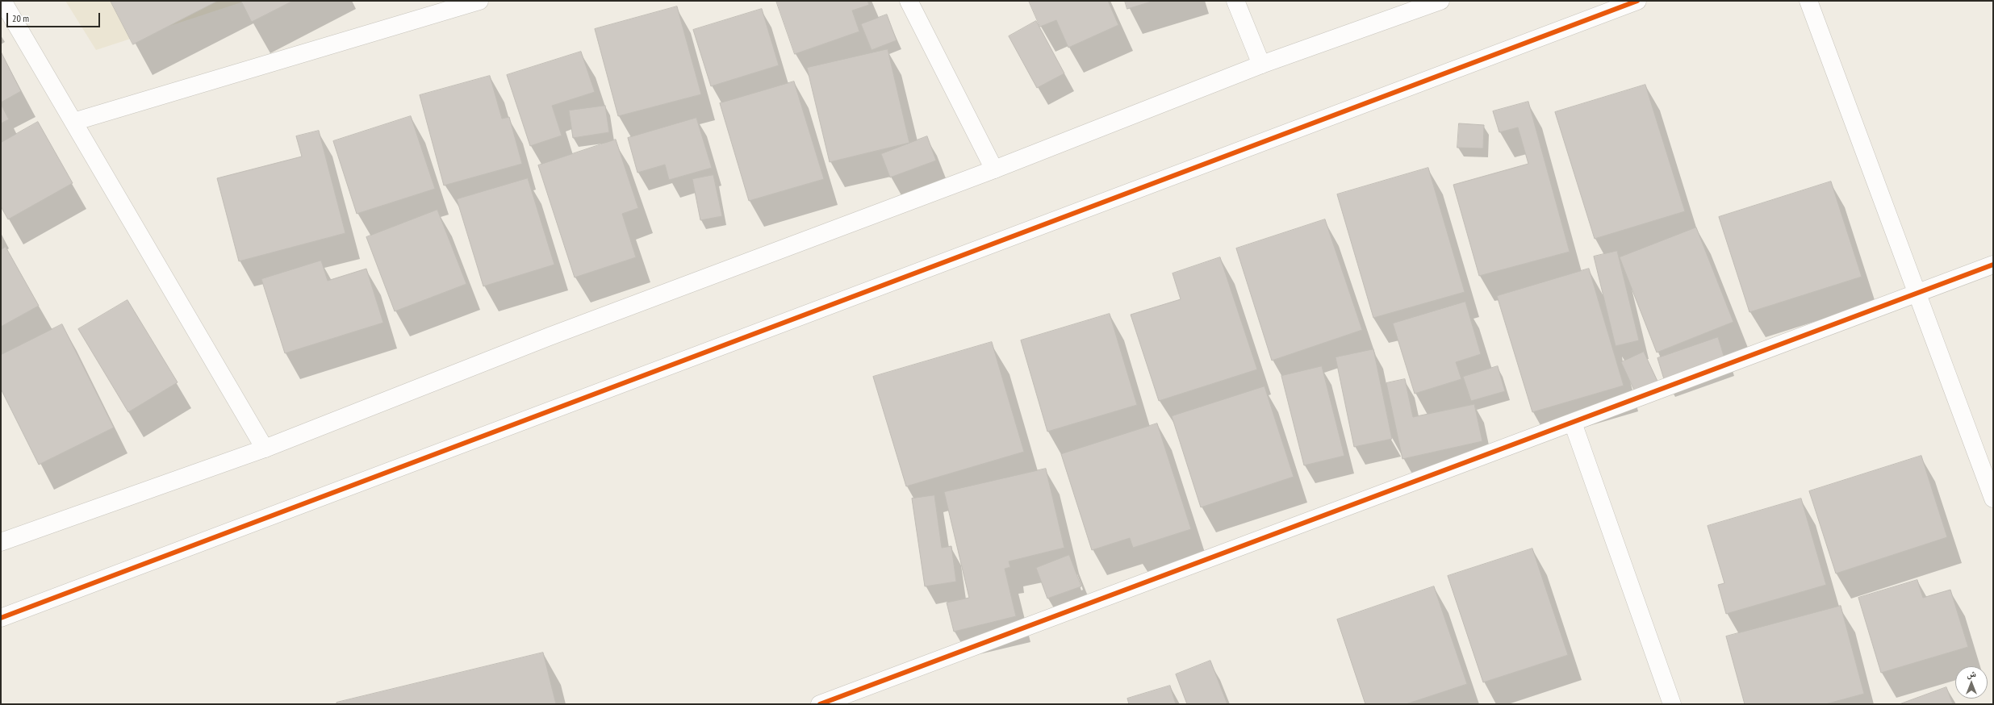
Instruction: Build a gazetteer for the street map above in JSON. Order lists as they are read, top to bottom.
{
  "scale_bar": "20 m",
  "north": "top"
}
